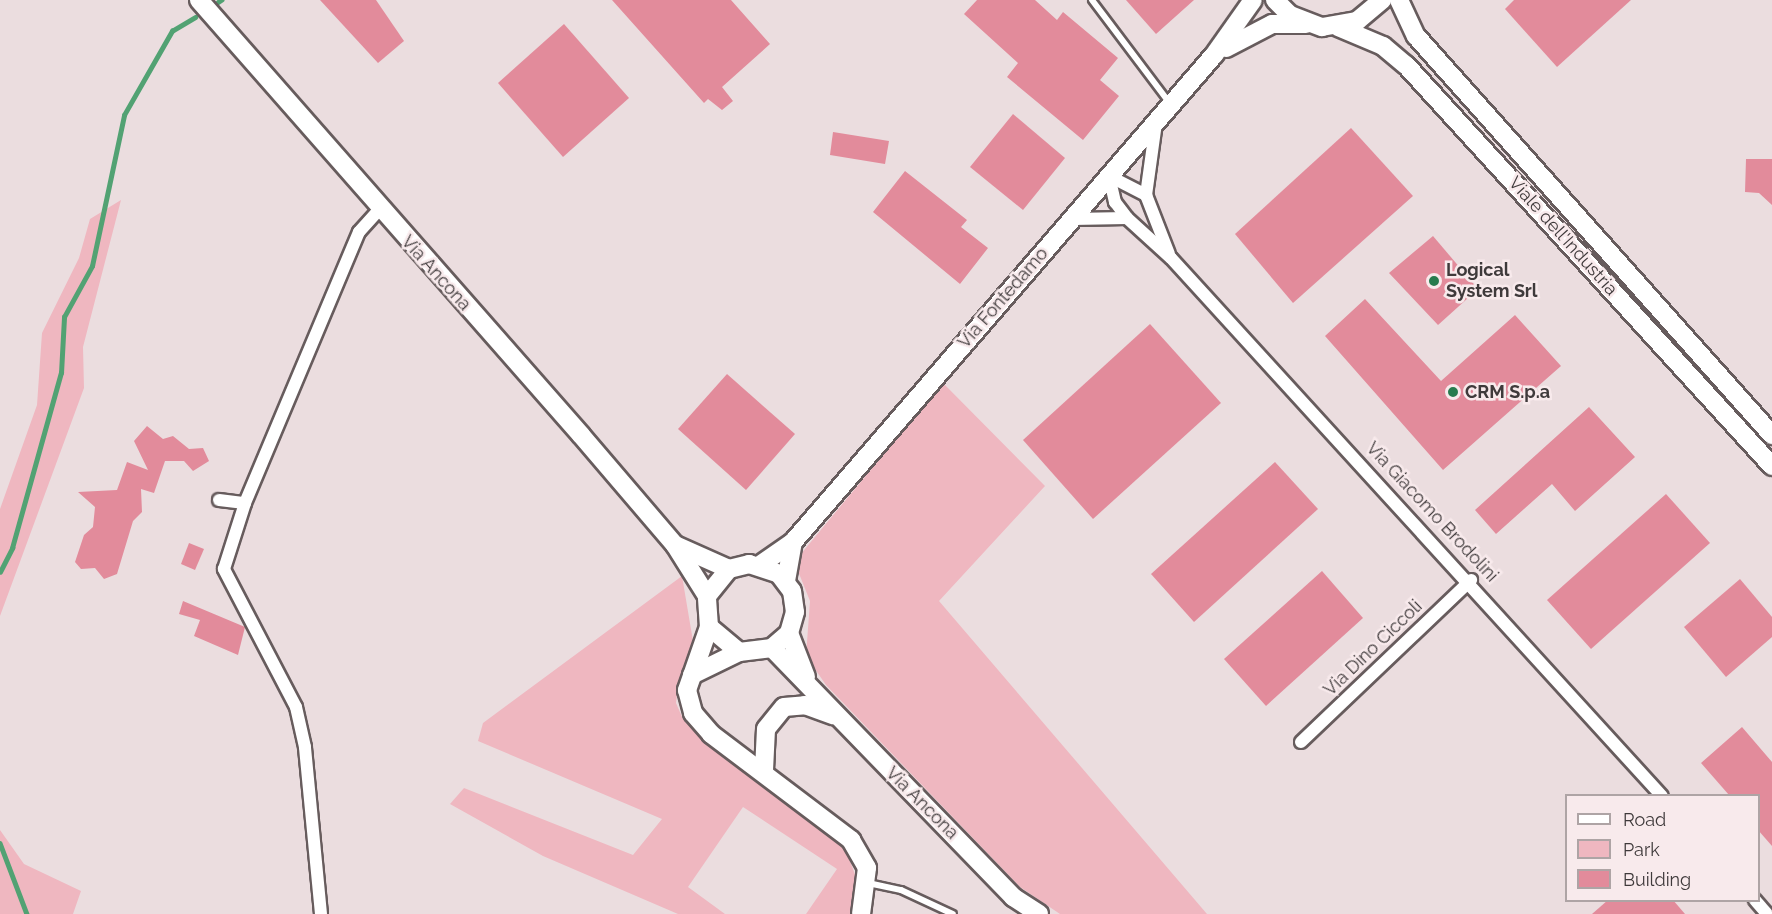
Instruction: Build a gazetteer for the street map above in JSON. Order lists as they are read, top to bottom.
{
  "streets": {
    "main road": ["Viale dell'Industria", "Via Ancona", "Via Fontedamo"],
    "street": ["Via Giacomo Brodolini", "Via Dino Ciccoli"]
  },
  "crossings": [
    ["Viale dell'Industria", "Via Fontedamo"],
    ["Via Ancona", "Via Fontedamo"],
    ["Via Fontedamo", "Via Giacomo Brodolini"],
    ["Via Giacomo Brodolini", "Via Dino Ciccoli"]
  ],
  "places": ["Logical System Srl", "CRM S.p.a"],
  "legend": ["Road", "Park", "Building"]
}
